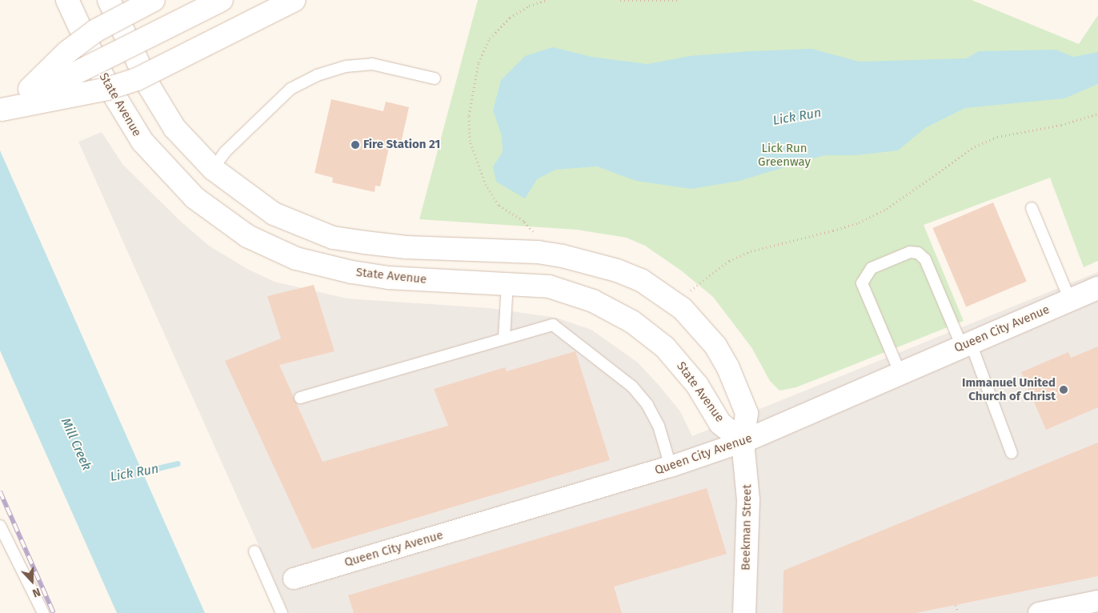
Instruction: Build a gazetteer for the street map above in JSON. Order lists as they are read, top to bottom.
{
  "streets": {
    "main road": ["State Avenue", "Queen City Avenue", "Beekman Street"]
  },
  "crossings": [
    ["State Avenue", "Queen City Avenue"],
    ["State Avenue", "Beekman Street"],
    ["Queen City Avenue", "Beekman Street"]
  ],
  "water": ["Lick Run", "Mill Creek"],
  "parks": ["Lick Run Greenway"],
  "places": ["Fire Station 21", "Immanuel United Church of Christ"],
  "north": "bottom"
}
